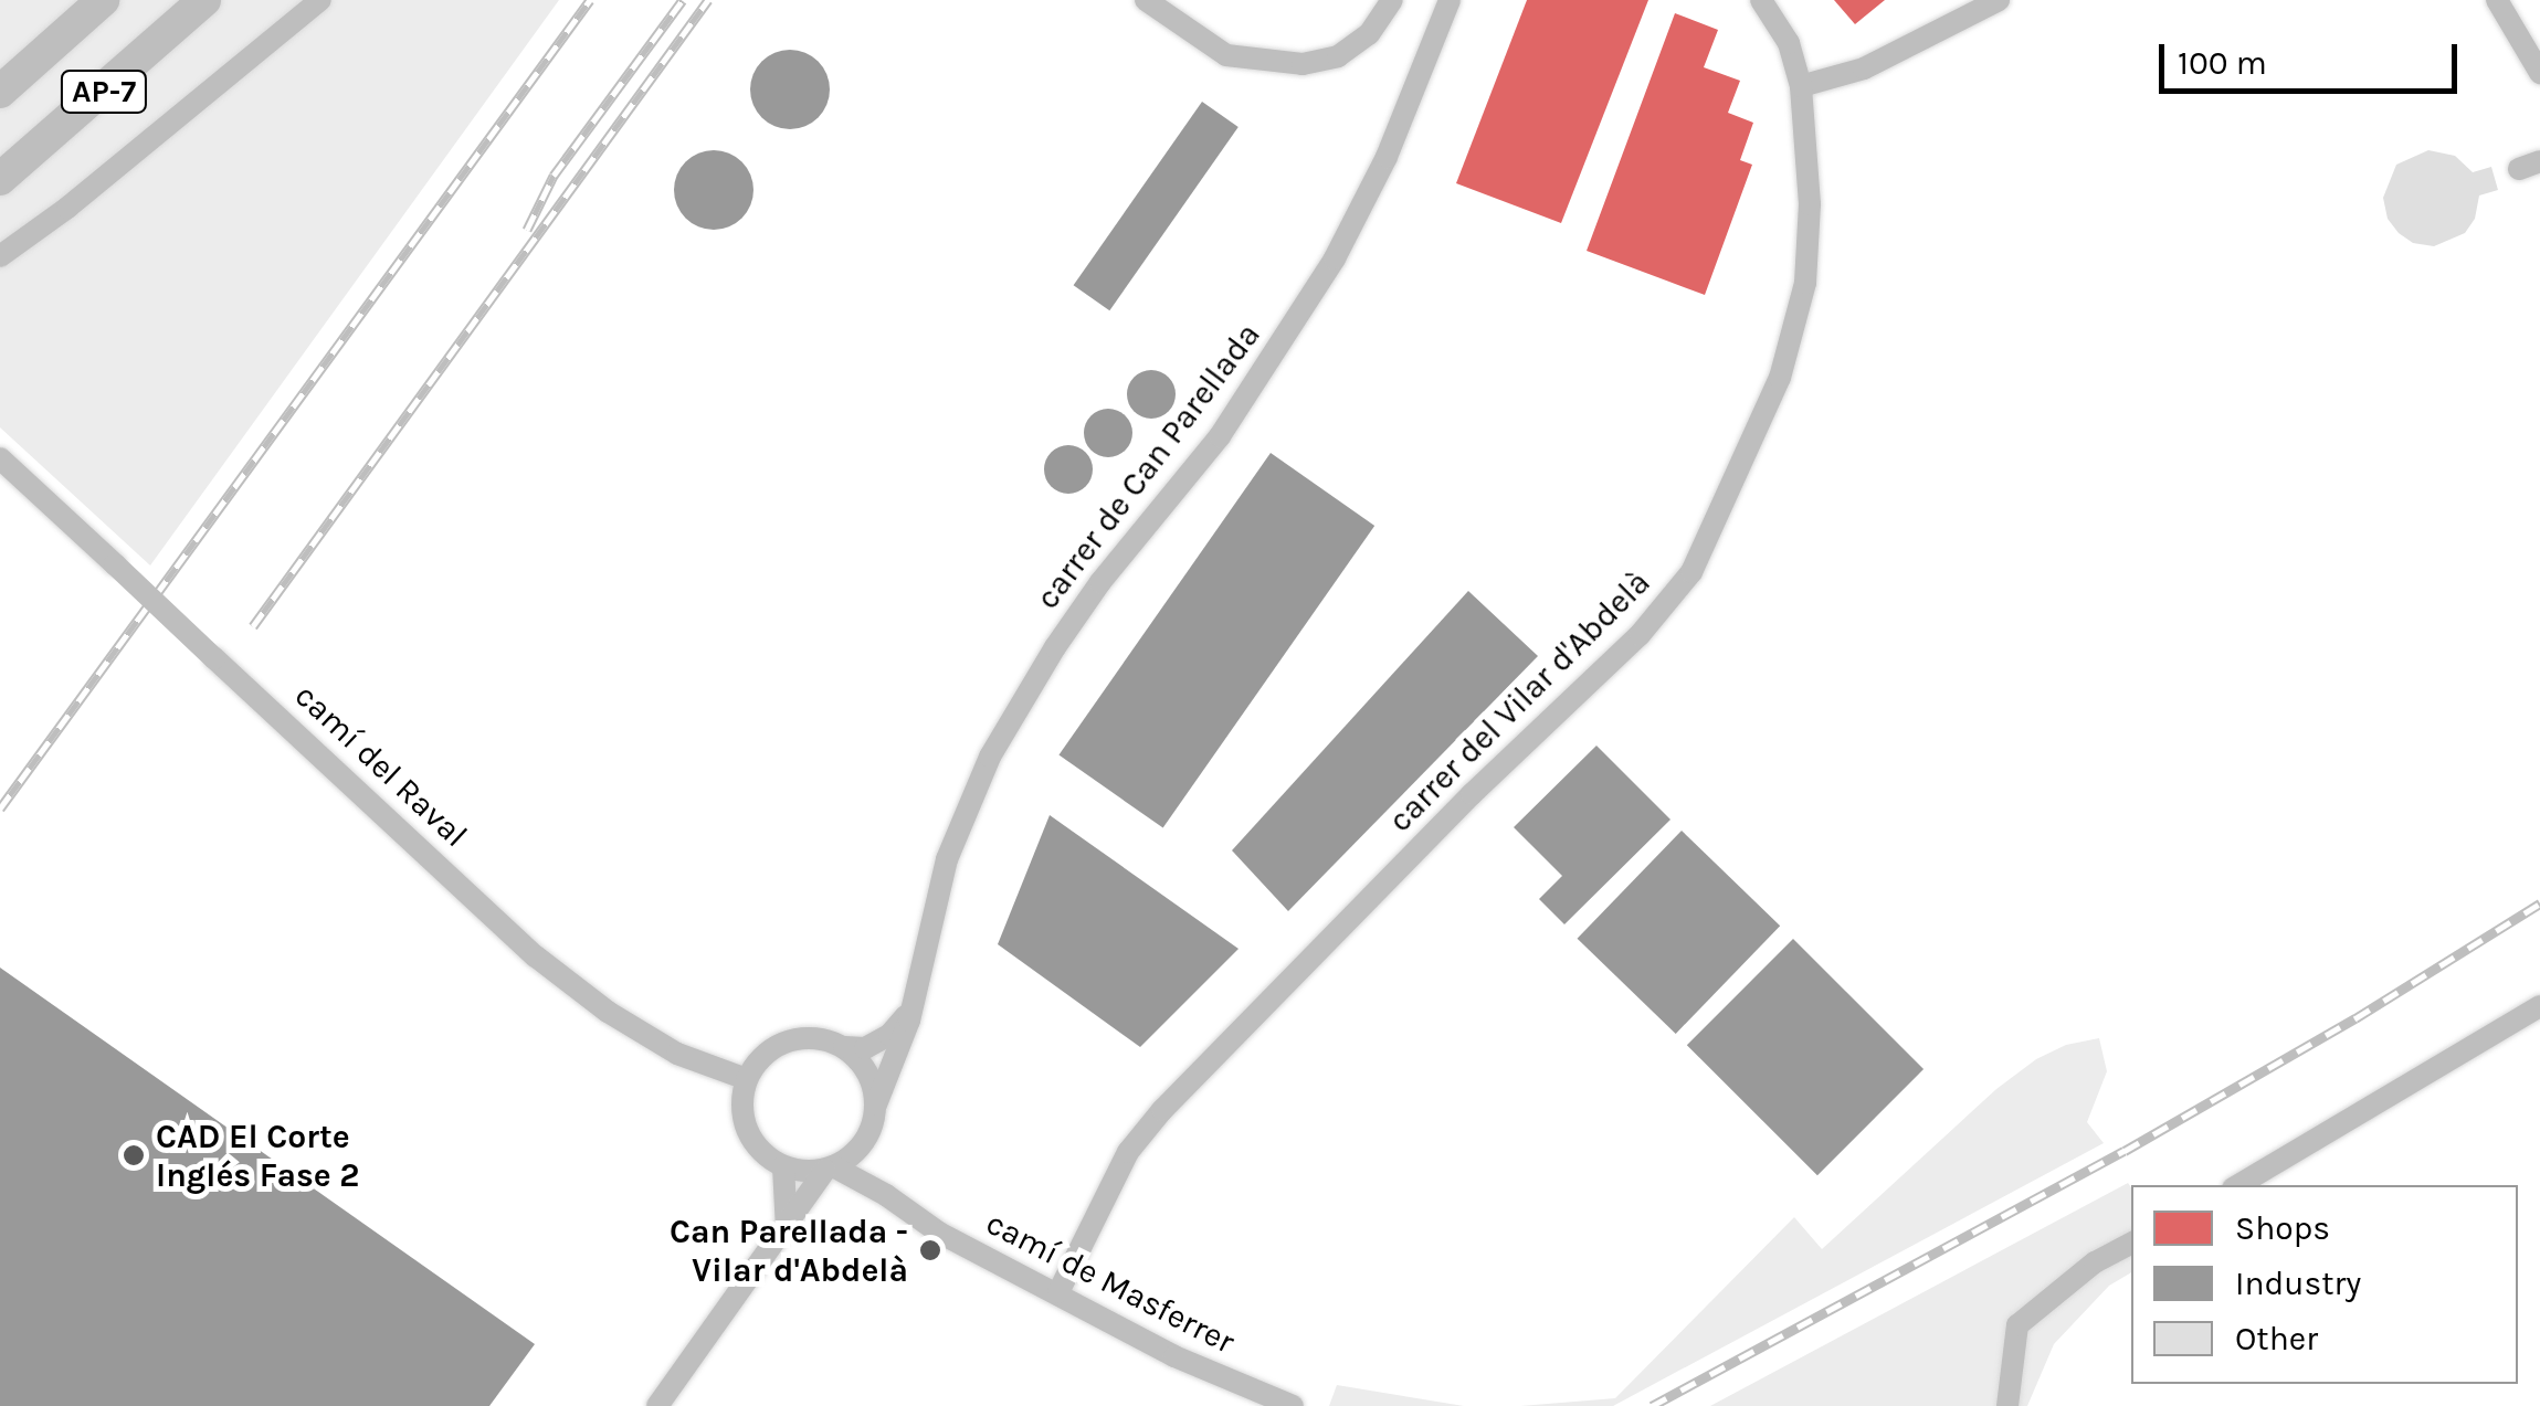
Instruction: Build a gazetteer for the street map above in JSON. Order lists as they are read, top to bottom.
{
  "streets": {
    "highway": ["AP-7"],
    "street": [
      "carrer de Can Parellada",
      "carrer del Vilar d'Abdelà",
      "camí del Raval",
      "camí de Masferrer"
    ]
  },
  "crossings": [
    ["carrer de Can Parellada", "camí del Raval"],
    ["carrer de Can Parellada", "camí de Masferrer"],
    ["carrer del Vilar d'Abdelà", "camí de Masferrer"],
    ["camí del Raval", "camí de Masferrer"]
  ],
  "places": ["CAD El Corte Inglés Fase 2", "Can Parellada - Vilar d'Abdelà"],
  "legend": ["Shops", "Industry", "Other"],
  "scale_bar": "100 m"
}
